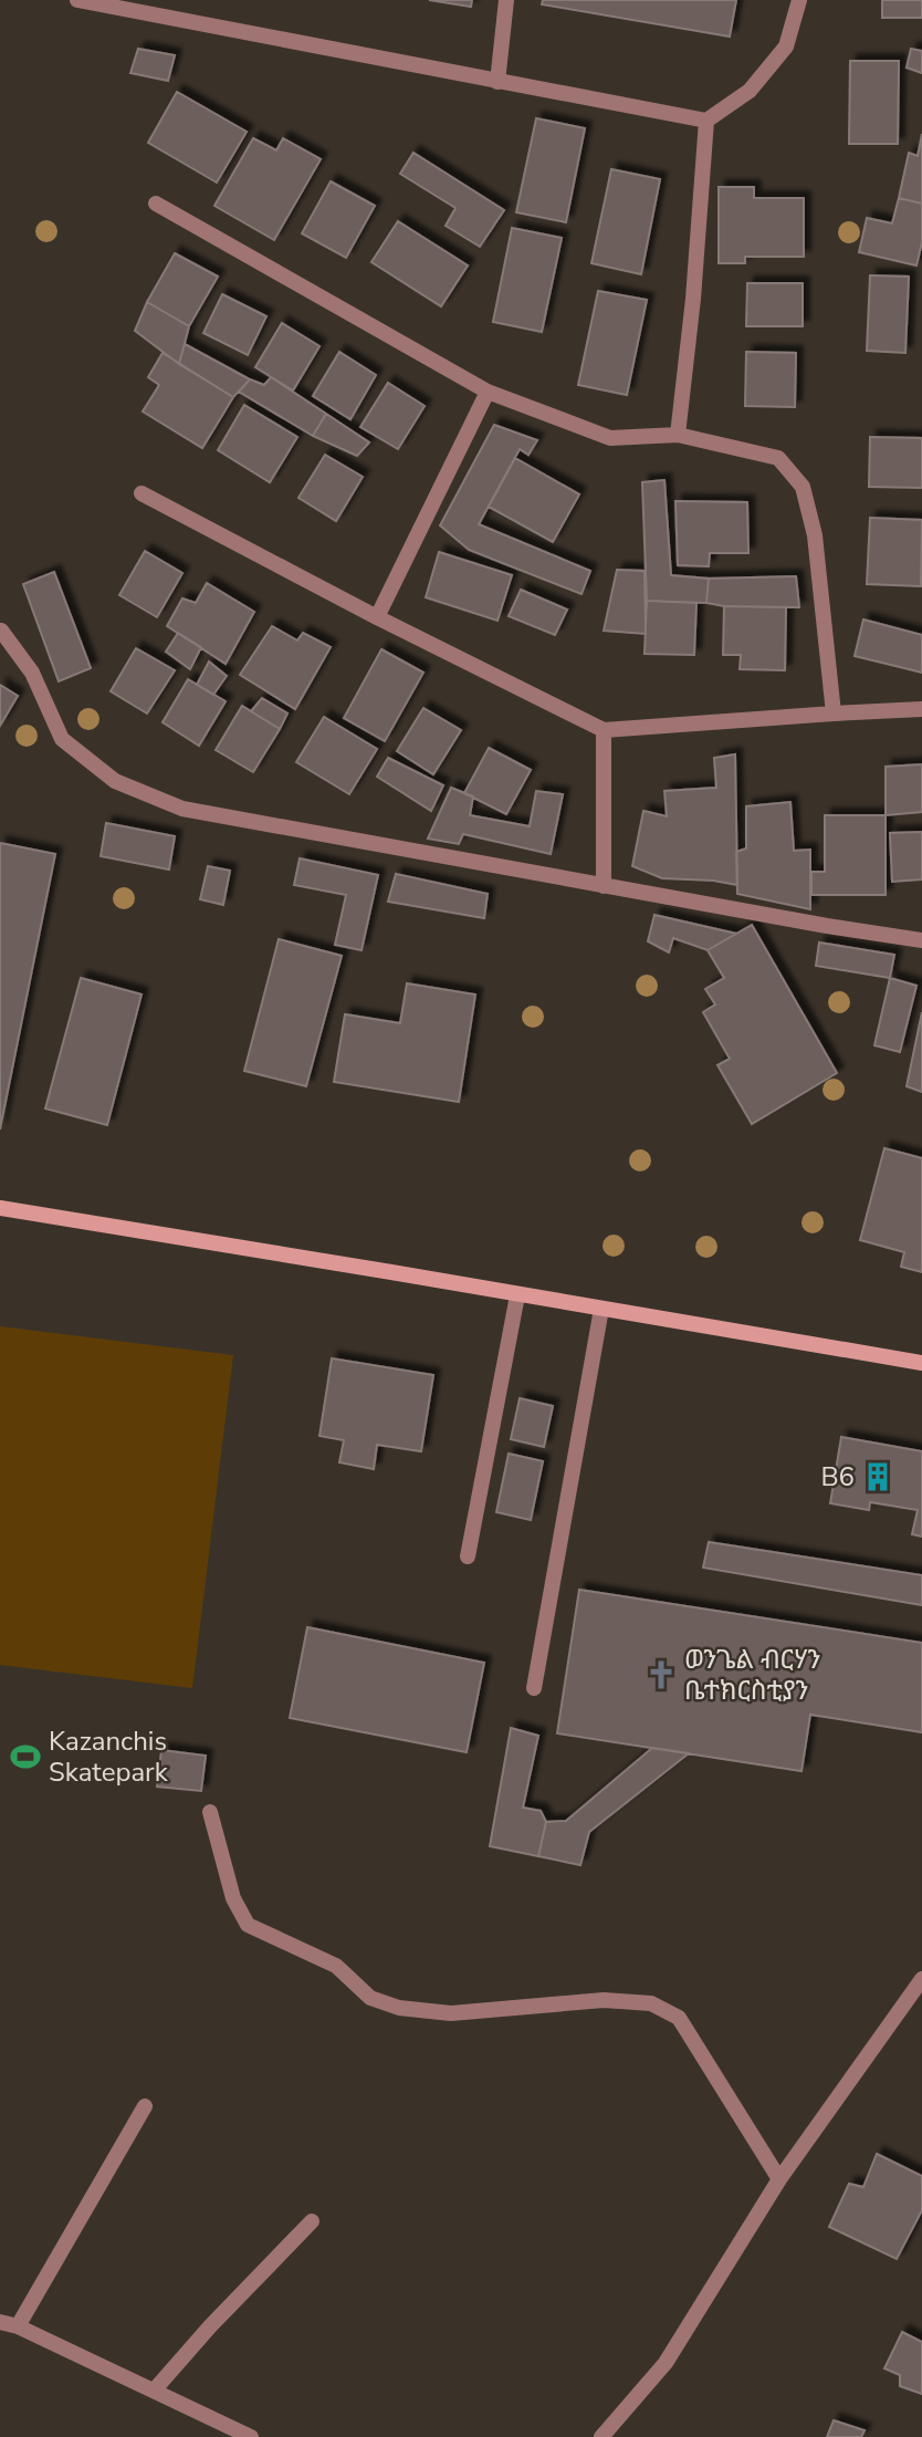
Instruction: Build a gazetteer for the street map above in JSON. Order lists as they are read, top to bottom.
{
  "places": {
    "building": ["B6"],
    "church": ["ወንጌል ብርሃን ቤተክርስቲያን"],
    "sports": ["Kazanchis Skatepark"]
  }
}
